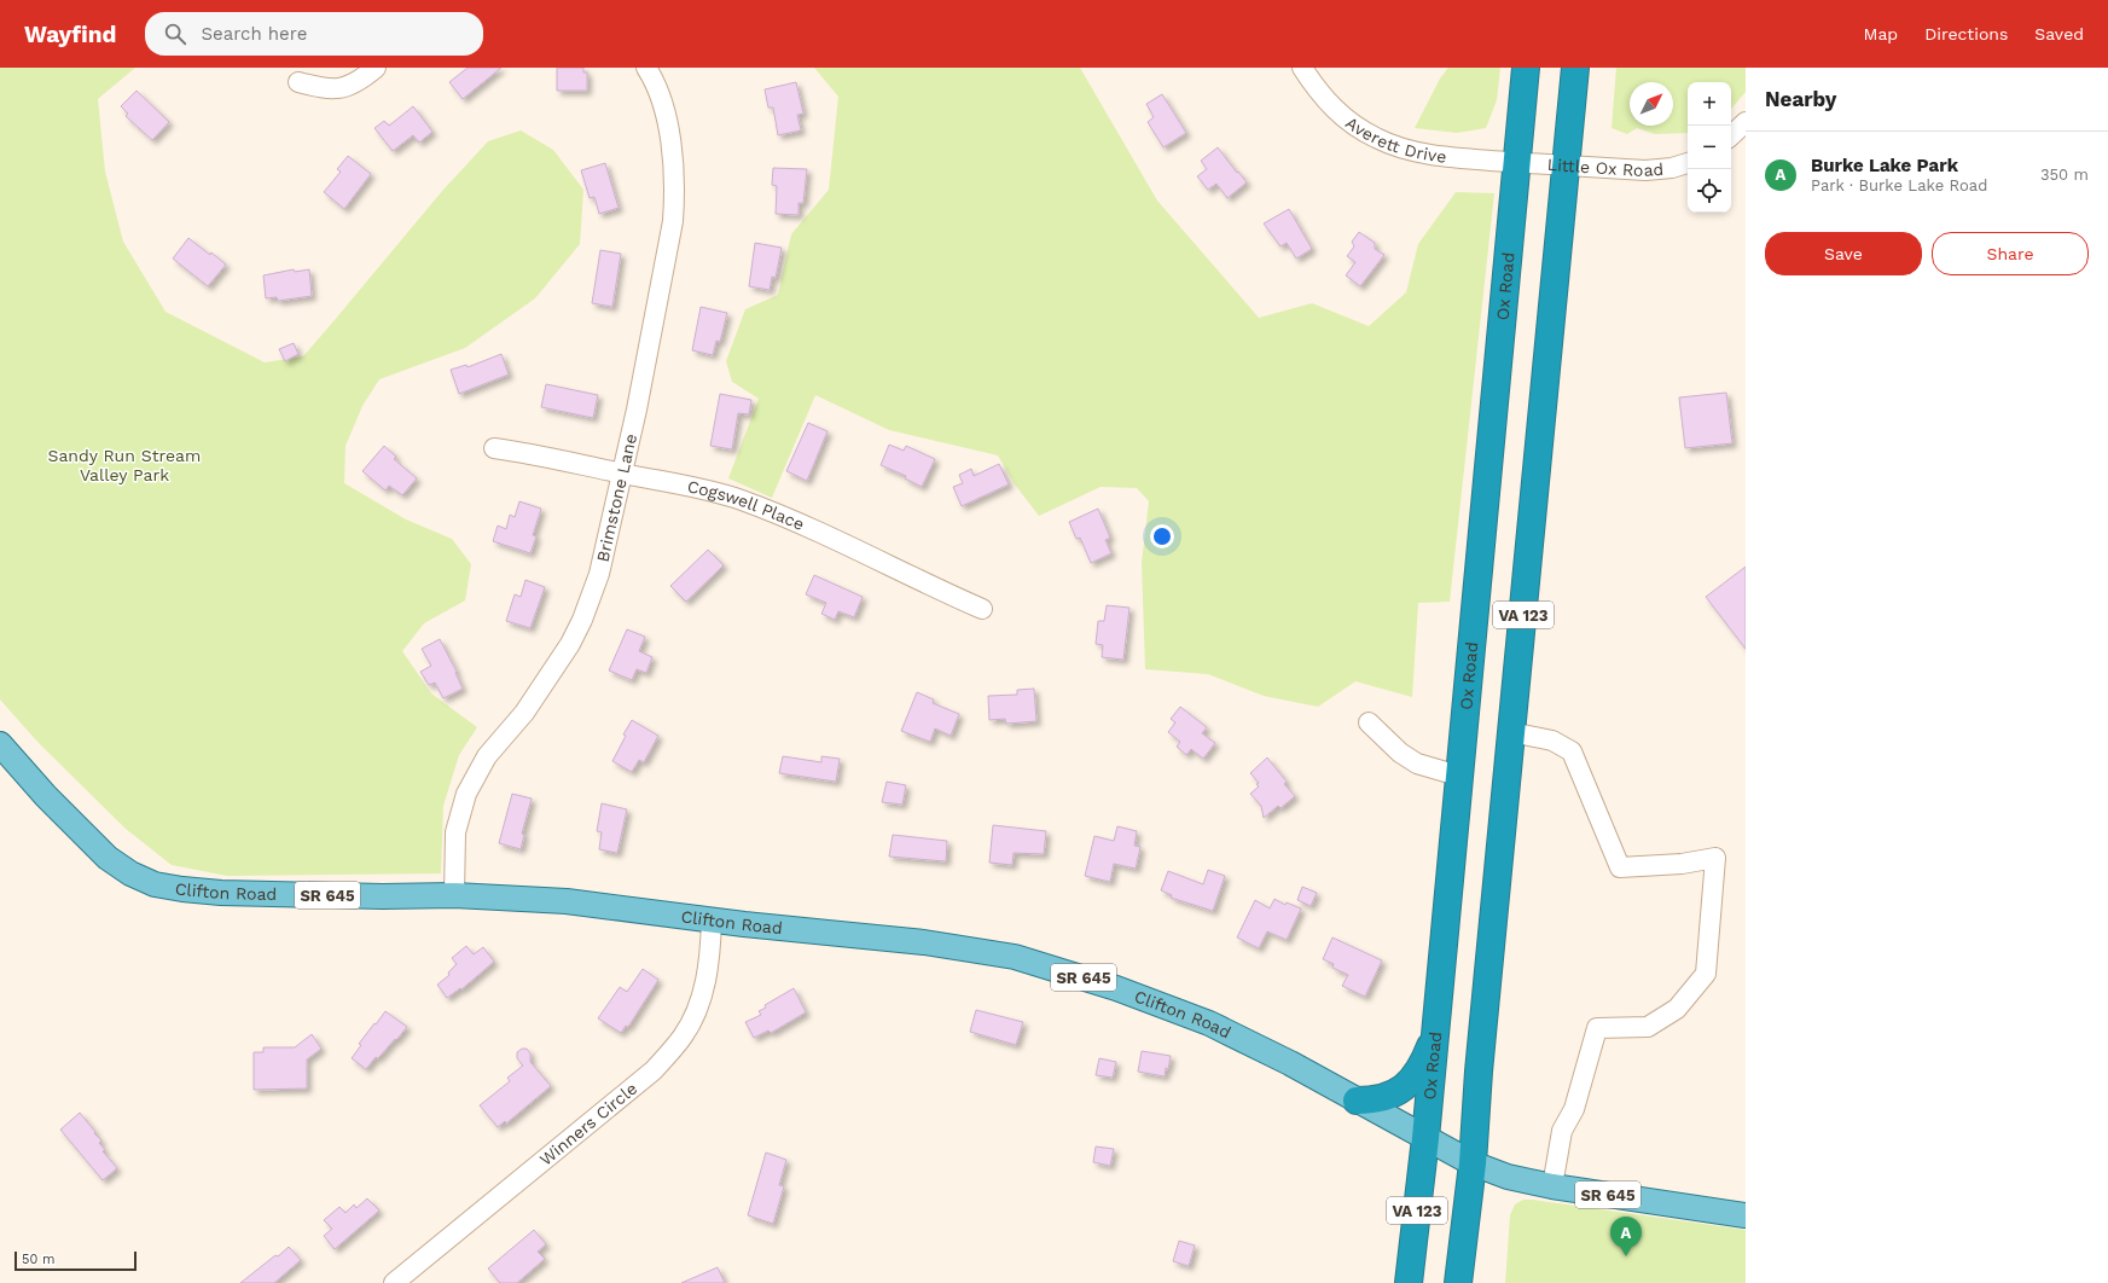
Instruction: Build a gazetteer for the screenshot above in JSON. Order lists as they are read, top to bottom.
{
  "streets": {
    "highway": ["Ox Road", "VA 123"],
    "main road": ["Clifton Road", "SR 645"],
    "street": [
      "Averett Drive",
      "Little Ox Road",
      "Brimstone Lane",
      "Cogswell Place",
      "Winners Circle"
    ]
  },
  "crossings": [
    ["Averett Drive", "Little Ox Road"],
    ["Averett Drive", "Ox Road"],
    ["Little Ox Road", "Ox Road"],
    ["Little Ox Road", "VA 123"],
    ["Ox Road", "Clifton Road"],
    ["Brimstone Lane", "Cogswell Place"],
    ["Brimstone Lane", "Clifton Road"],
    ["VA 123", "Clifton Road"],
    ["VA 123", "SR 645"],
    ["Clifton Road", "SR 645"],
    ["Clifton Road", "Winners Circle"]
  ],
  "parks": ["Sandy Run Stream Valley Park"],
  "scale_bar": "50 m",
  "north": "top right",
  "page": {
    "header": "Wayfind",
    "search": "Search here",
    "nav": ["Map", "Directions", "Saved"],
    "heading": "Nearby",
    "map_buttons": ["+", "−"],
    "list": [
      {
        "mark": "A",
        "name": "Burke Lake Park",
        "note": "Park · Burke Lake Road",
        "value": "350 m"
      }
    ],
    "buttons": ["Save", "Share"],
    "pins": "A",
    "scale": "50 m"
  }
}
